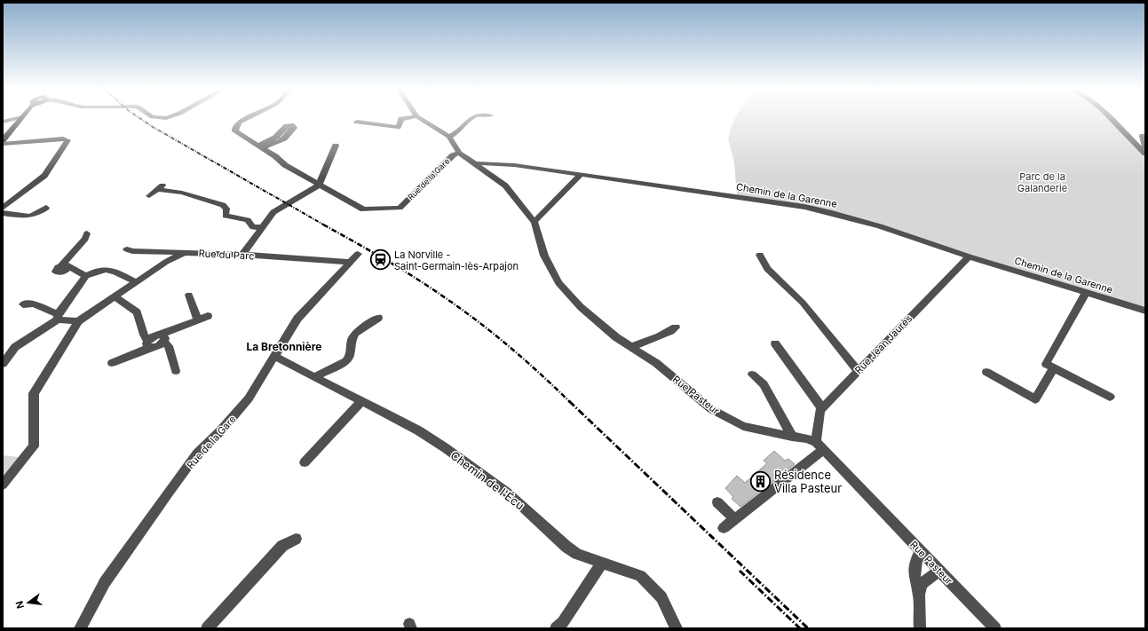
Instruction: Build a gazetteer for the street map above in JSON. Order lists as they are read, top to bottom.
{
  "streets": {
    "street": [
      "Rue de la Gare",
      "Chemin de la Garenne",
      "Rue du Parc",
      "Rue Jean Jaurès",
      "Rue Pasteur",
      "Chemin de l'Écu"
    ]
  },
  "crossings": [
    ["Rue de la Gare", "Rue du Parc"],
    ["Rue de la Gare", "Rue Pasteur"],
    ["Rue de la Gare", "Chemin de l'Écu"],
    ["Chemin de la Garenne", "Rue Jean Jaurès"],
    ["Chemin de la Garenne", "Rue Pasteur"]
  ],
  "districts": ["La Bretonnière"],
  "parks": ["Parc de la Galanderie"],
  "places": {
    "station": ["La Norville - Saint-Germain-lès-Arpajon"],
    "building": ["Résidence Villa Pasteur"]
  },
  "north": "left"
}
